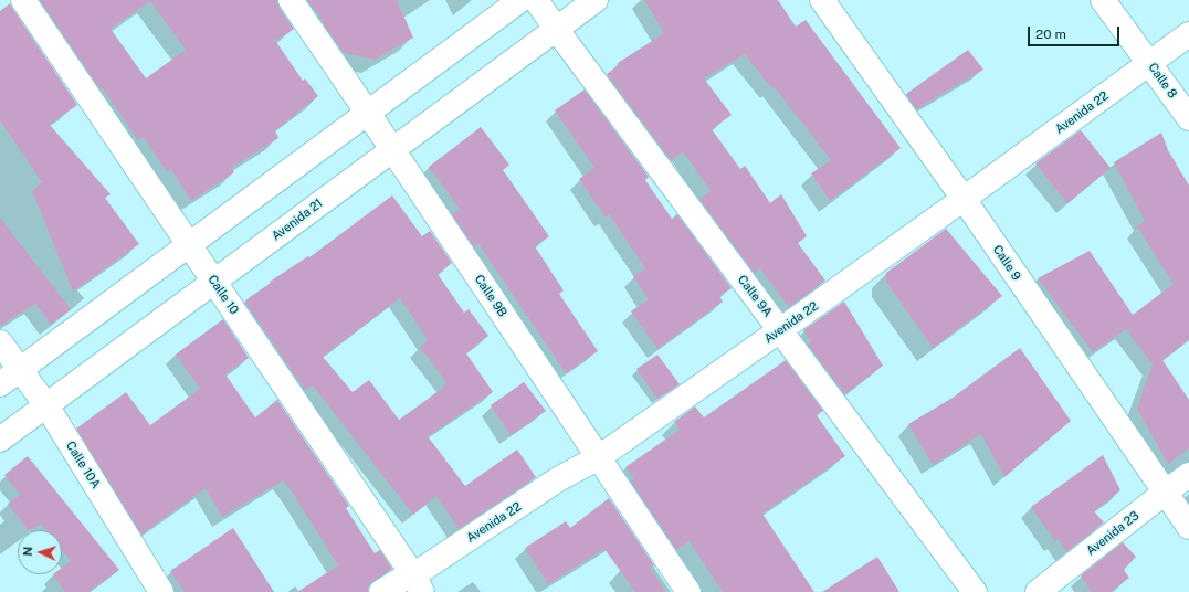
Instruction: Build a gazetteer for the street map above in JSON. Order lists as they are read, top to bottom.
{
  "streets": {
    "street": [
      "Calle 8",
      "Avenida 22",
      "Avenida 21",
      "Calle 9",
      "Calle 10",
      "Calle 9B",
      "Calle 9A",
      "Calle 10A",
      "Avenida 23"
    ]
  },
  "crossings": [
    ["Calle 8", "Avenida 22"],
    ["Avenida 22", "Calle 9"],
    ["Avenida 22", "Calle 10"],
    ["Avenida 22", "Calle 9B"],
    ["Avenida 22", "Calle 9A"],
    ["Avenida 21", "Calle 10"],
    ["Avenida 21", "Calle 9B"],
    ["Avenida 21", "Calle 9A"],
    ["Avenida 21", "Calle 10A"],
    ["Calle 9", "Avenida 23"]
  ],
  "scale_bar": "20 m",
  "north": "left"
}
